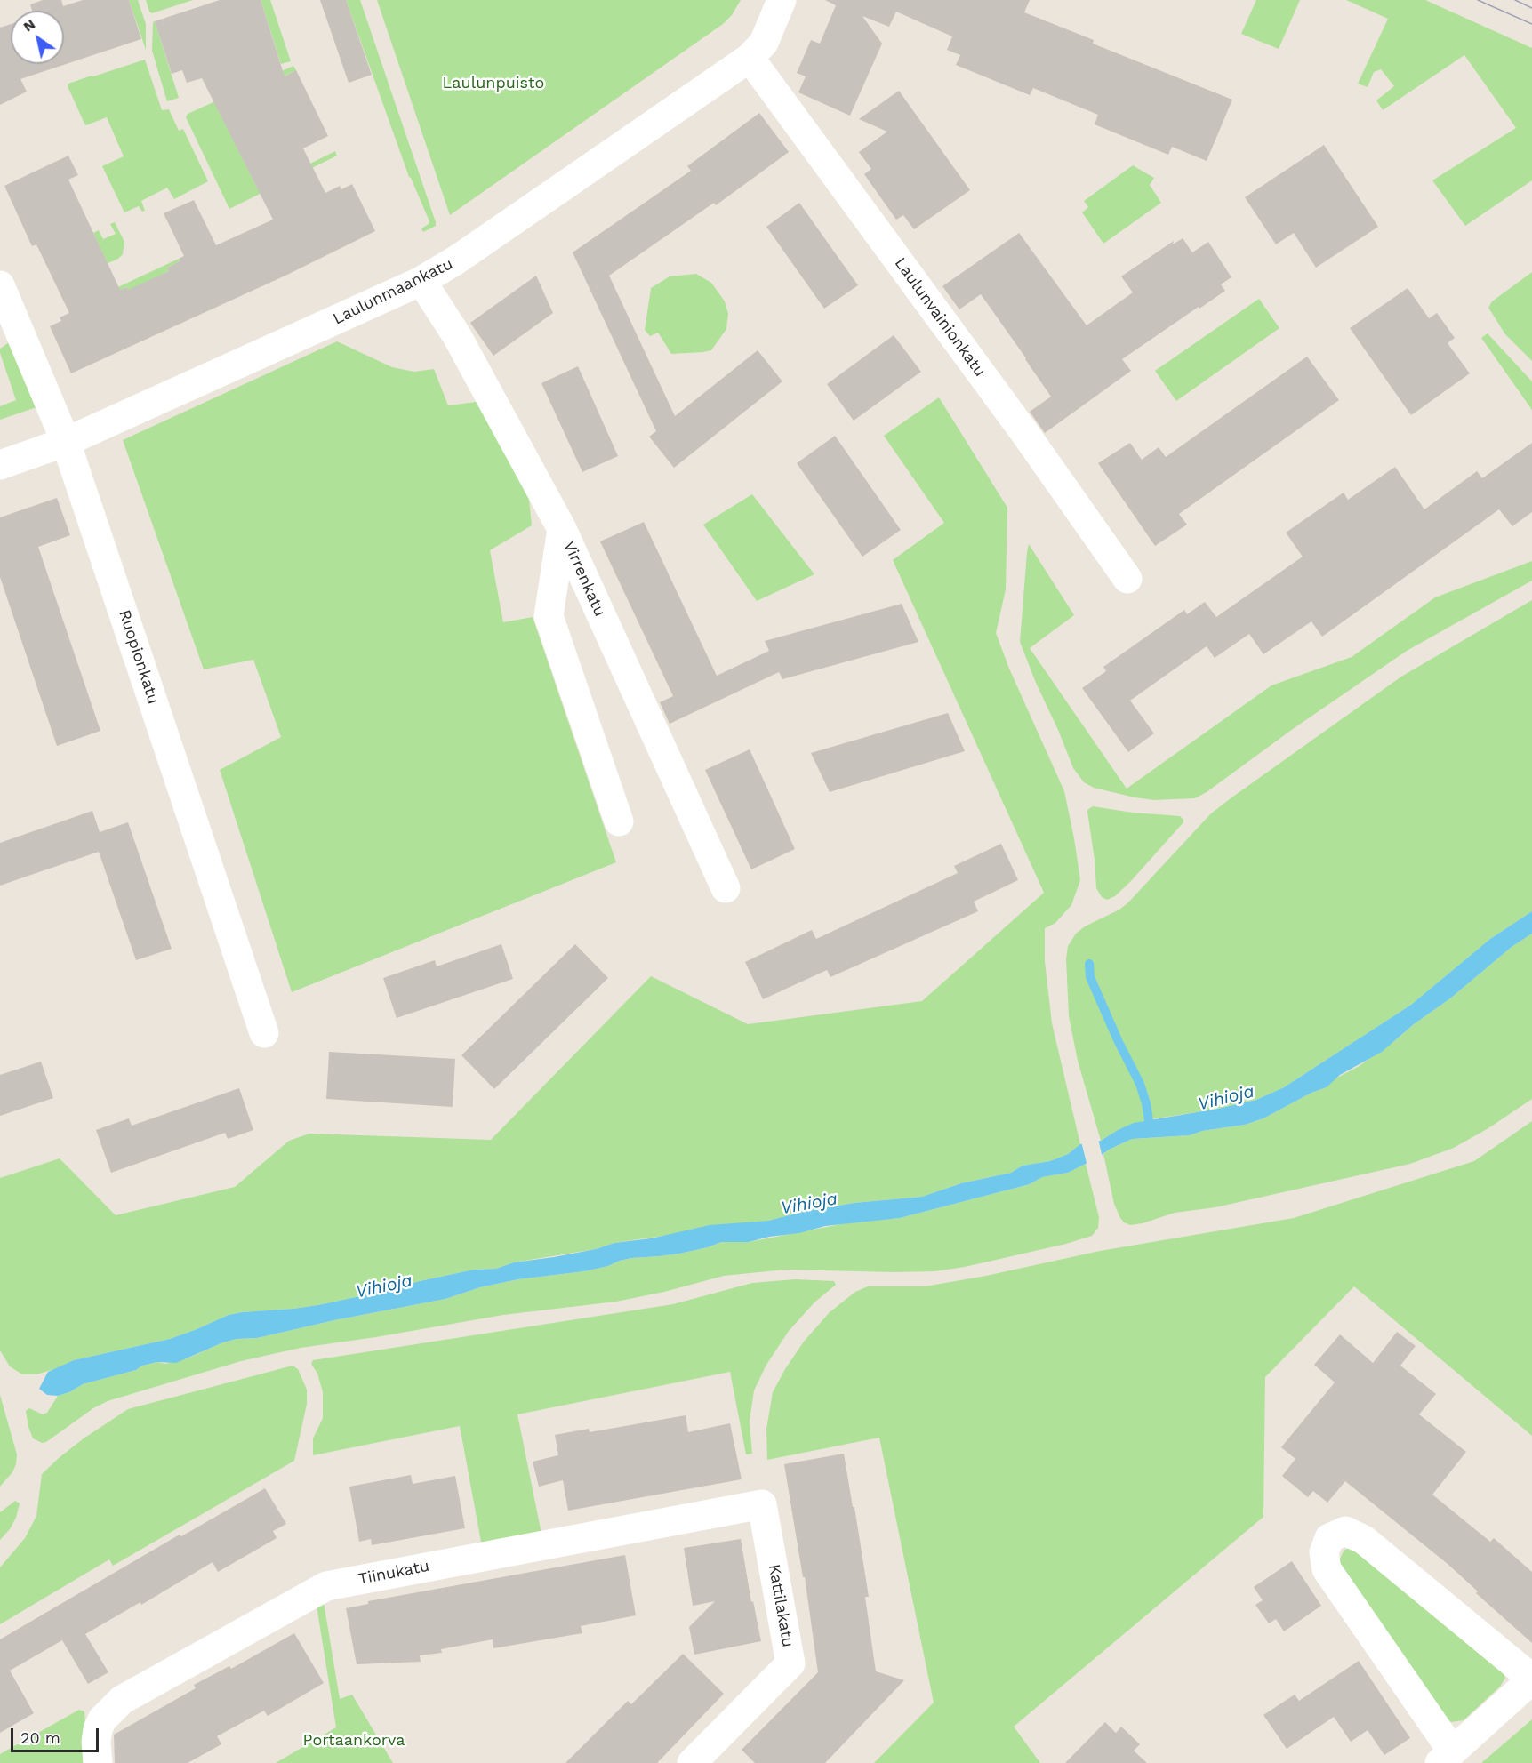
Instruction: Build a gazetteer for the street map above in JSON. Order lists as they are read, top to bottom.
{
  "streets": {
    "street": [
      "Laulunmaankatu",
      "Laulunvainionkatu",
      "Virrenkatu",
      "Ruopionkatu",
      "Tiinukatu",
      "Kattilakatu"
    ]
  },
  "crossings": [
    ["Laulunmaankatu", "Laulunvainionkatu"],
    ["Laulunmaankatu", "Virrenkatu"],
    ["Laulunmaankatu", "Ruopionkatu"],
    ["Tiinukatu", "Kattilakatu"]
  ],
  "water": ["Vihioja"],
  "parks": ["Laulunpuisto", "Portaankorva"],
  "scale_bar": "20 m",
  "north": "top left"
}
